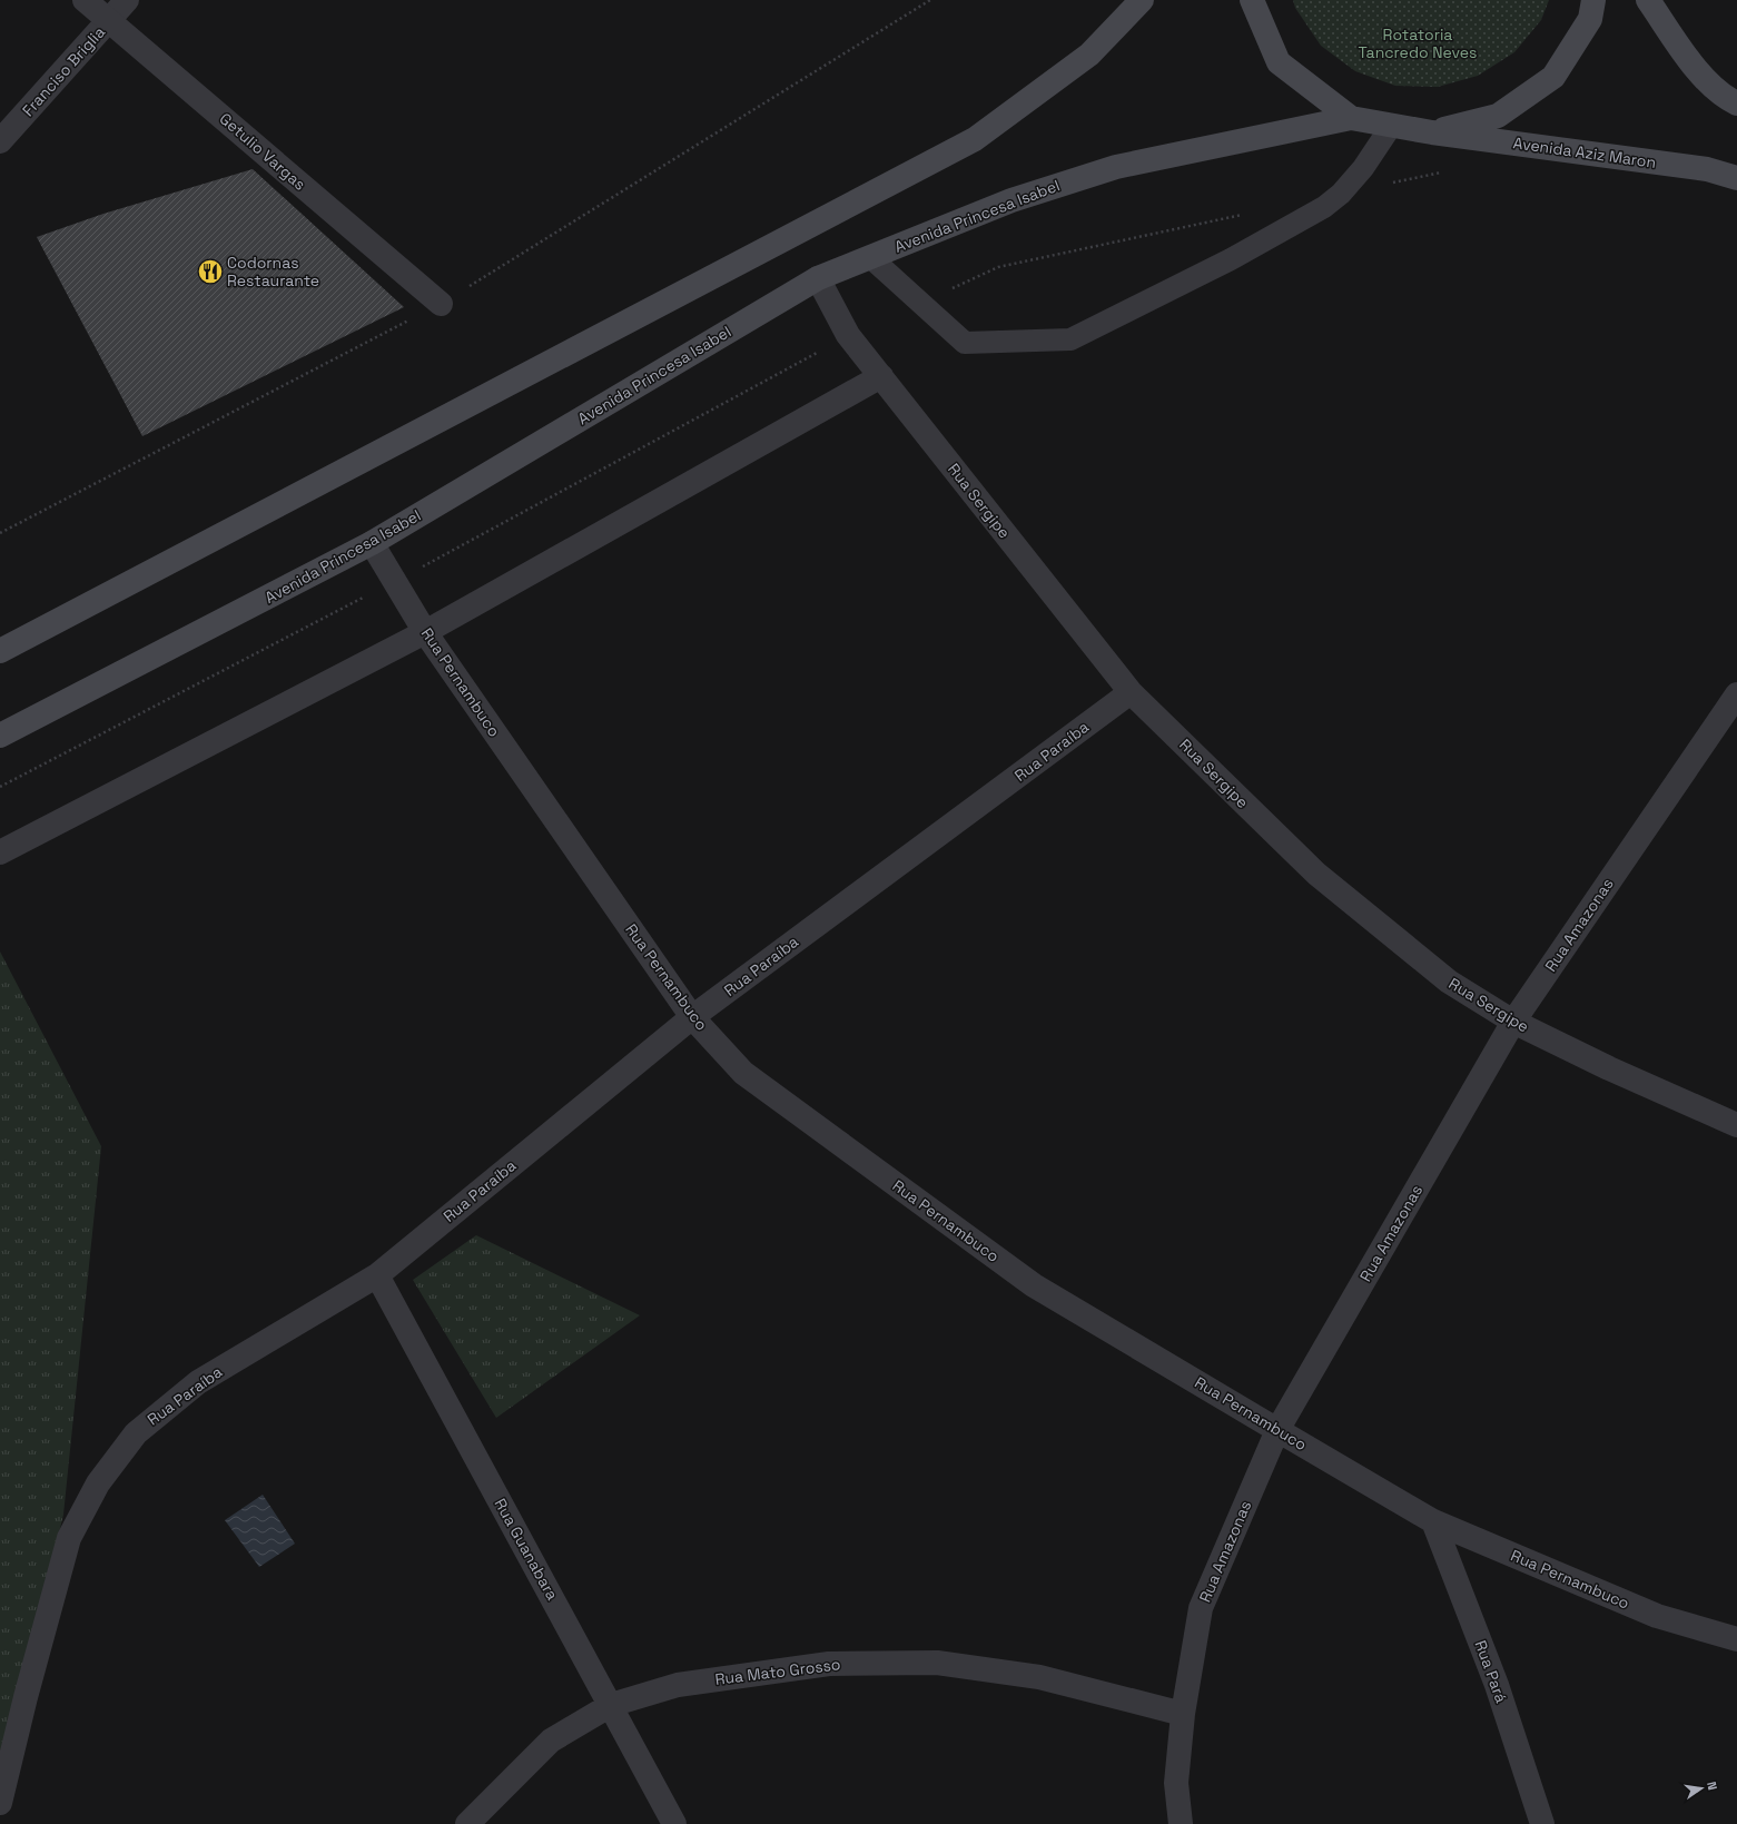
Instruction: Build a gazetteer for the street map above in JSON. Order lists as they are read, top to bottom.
{
  "streets": {
    "main road": ["Avenida Aziz Maron", "Avenida Princesa Isabel"],
    "street": [
      "Franciso Briglia",
      "Getulio Vargas",
      "Rua Sergipe",
      "Rua Pernambuco",
      "Rua Paraíba",
      "Rua Amazonas",
      "Rua Guanabara",
      "Rua Mato Grosso",
      "Rua Pará"
    ]
  },
  "crossings": [
    ["Franciso Briglia", "Getulio Vargas"],
    ["Avenida Aziz Maron", "Avenida Princesa Isabel"],
    ["Avenida Princesa Isabel", "Rua Sergipe"],
    ["Avenida Princesa Isabel", "Rua Pernambuco"],
    ["Rua Sergipe", "Rua Paraíba"],
    ["Rua Sergipe", "Rua Amazonas"],
    ["Rua Pernambuco", "Rua Paraíba"],
    ["Rua Pernambuco", "Rua Amazonas"],
    ["Rua Pernambuco", "Rua Pará"],
    ["Rua Paraíba", "Rua Guanabara"],
    ["Rua Amazonas", "Rua Mato Grosso"],
    ["Rua Guanabara", "Rua Mato Grosso"]
  ],
  "parks": ["Rotatoria Tancredo Neves"],
  "places": {
    "restaurant": ["Codornas Restaurante"]
  },
  "north": "right"
}
